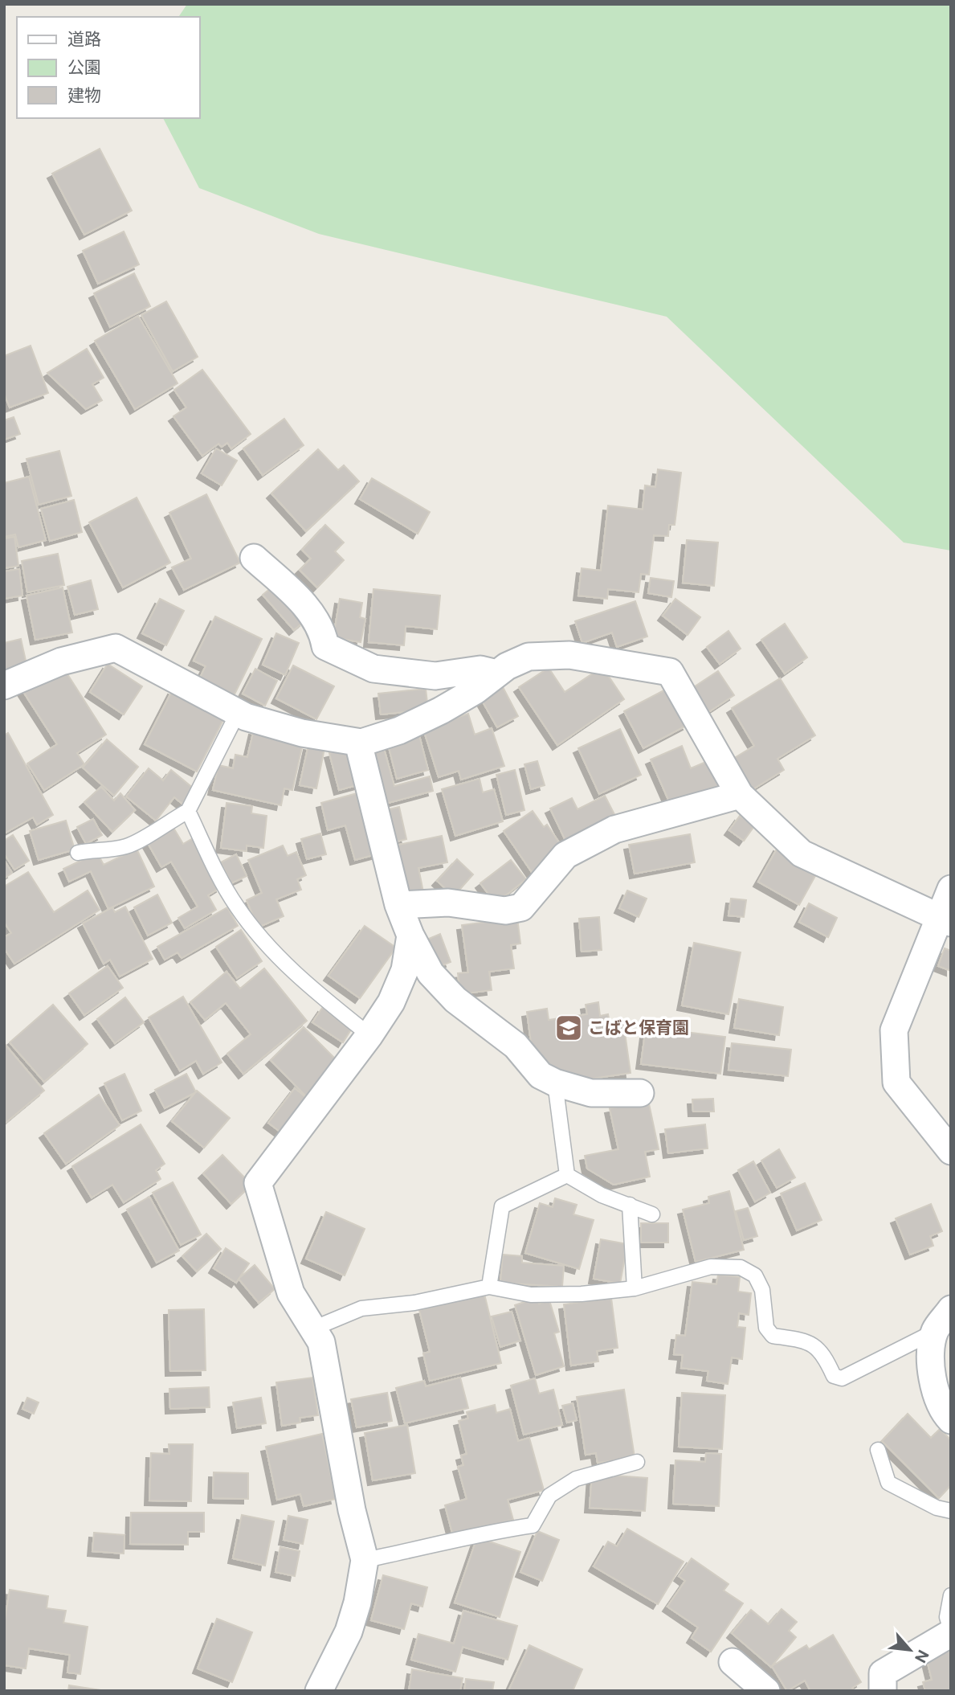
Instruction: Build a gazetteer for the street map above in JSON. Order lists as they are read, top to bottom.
{
  "places": {
    "school or university": ["こばと保育園"]
  },
  "legend": ["道路", "公園", "建物"],
  "north": "bottom right"
}
